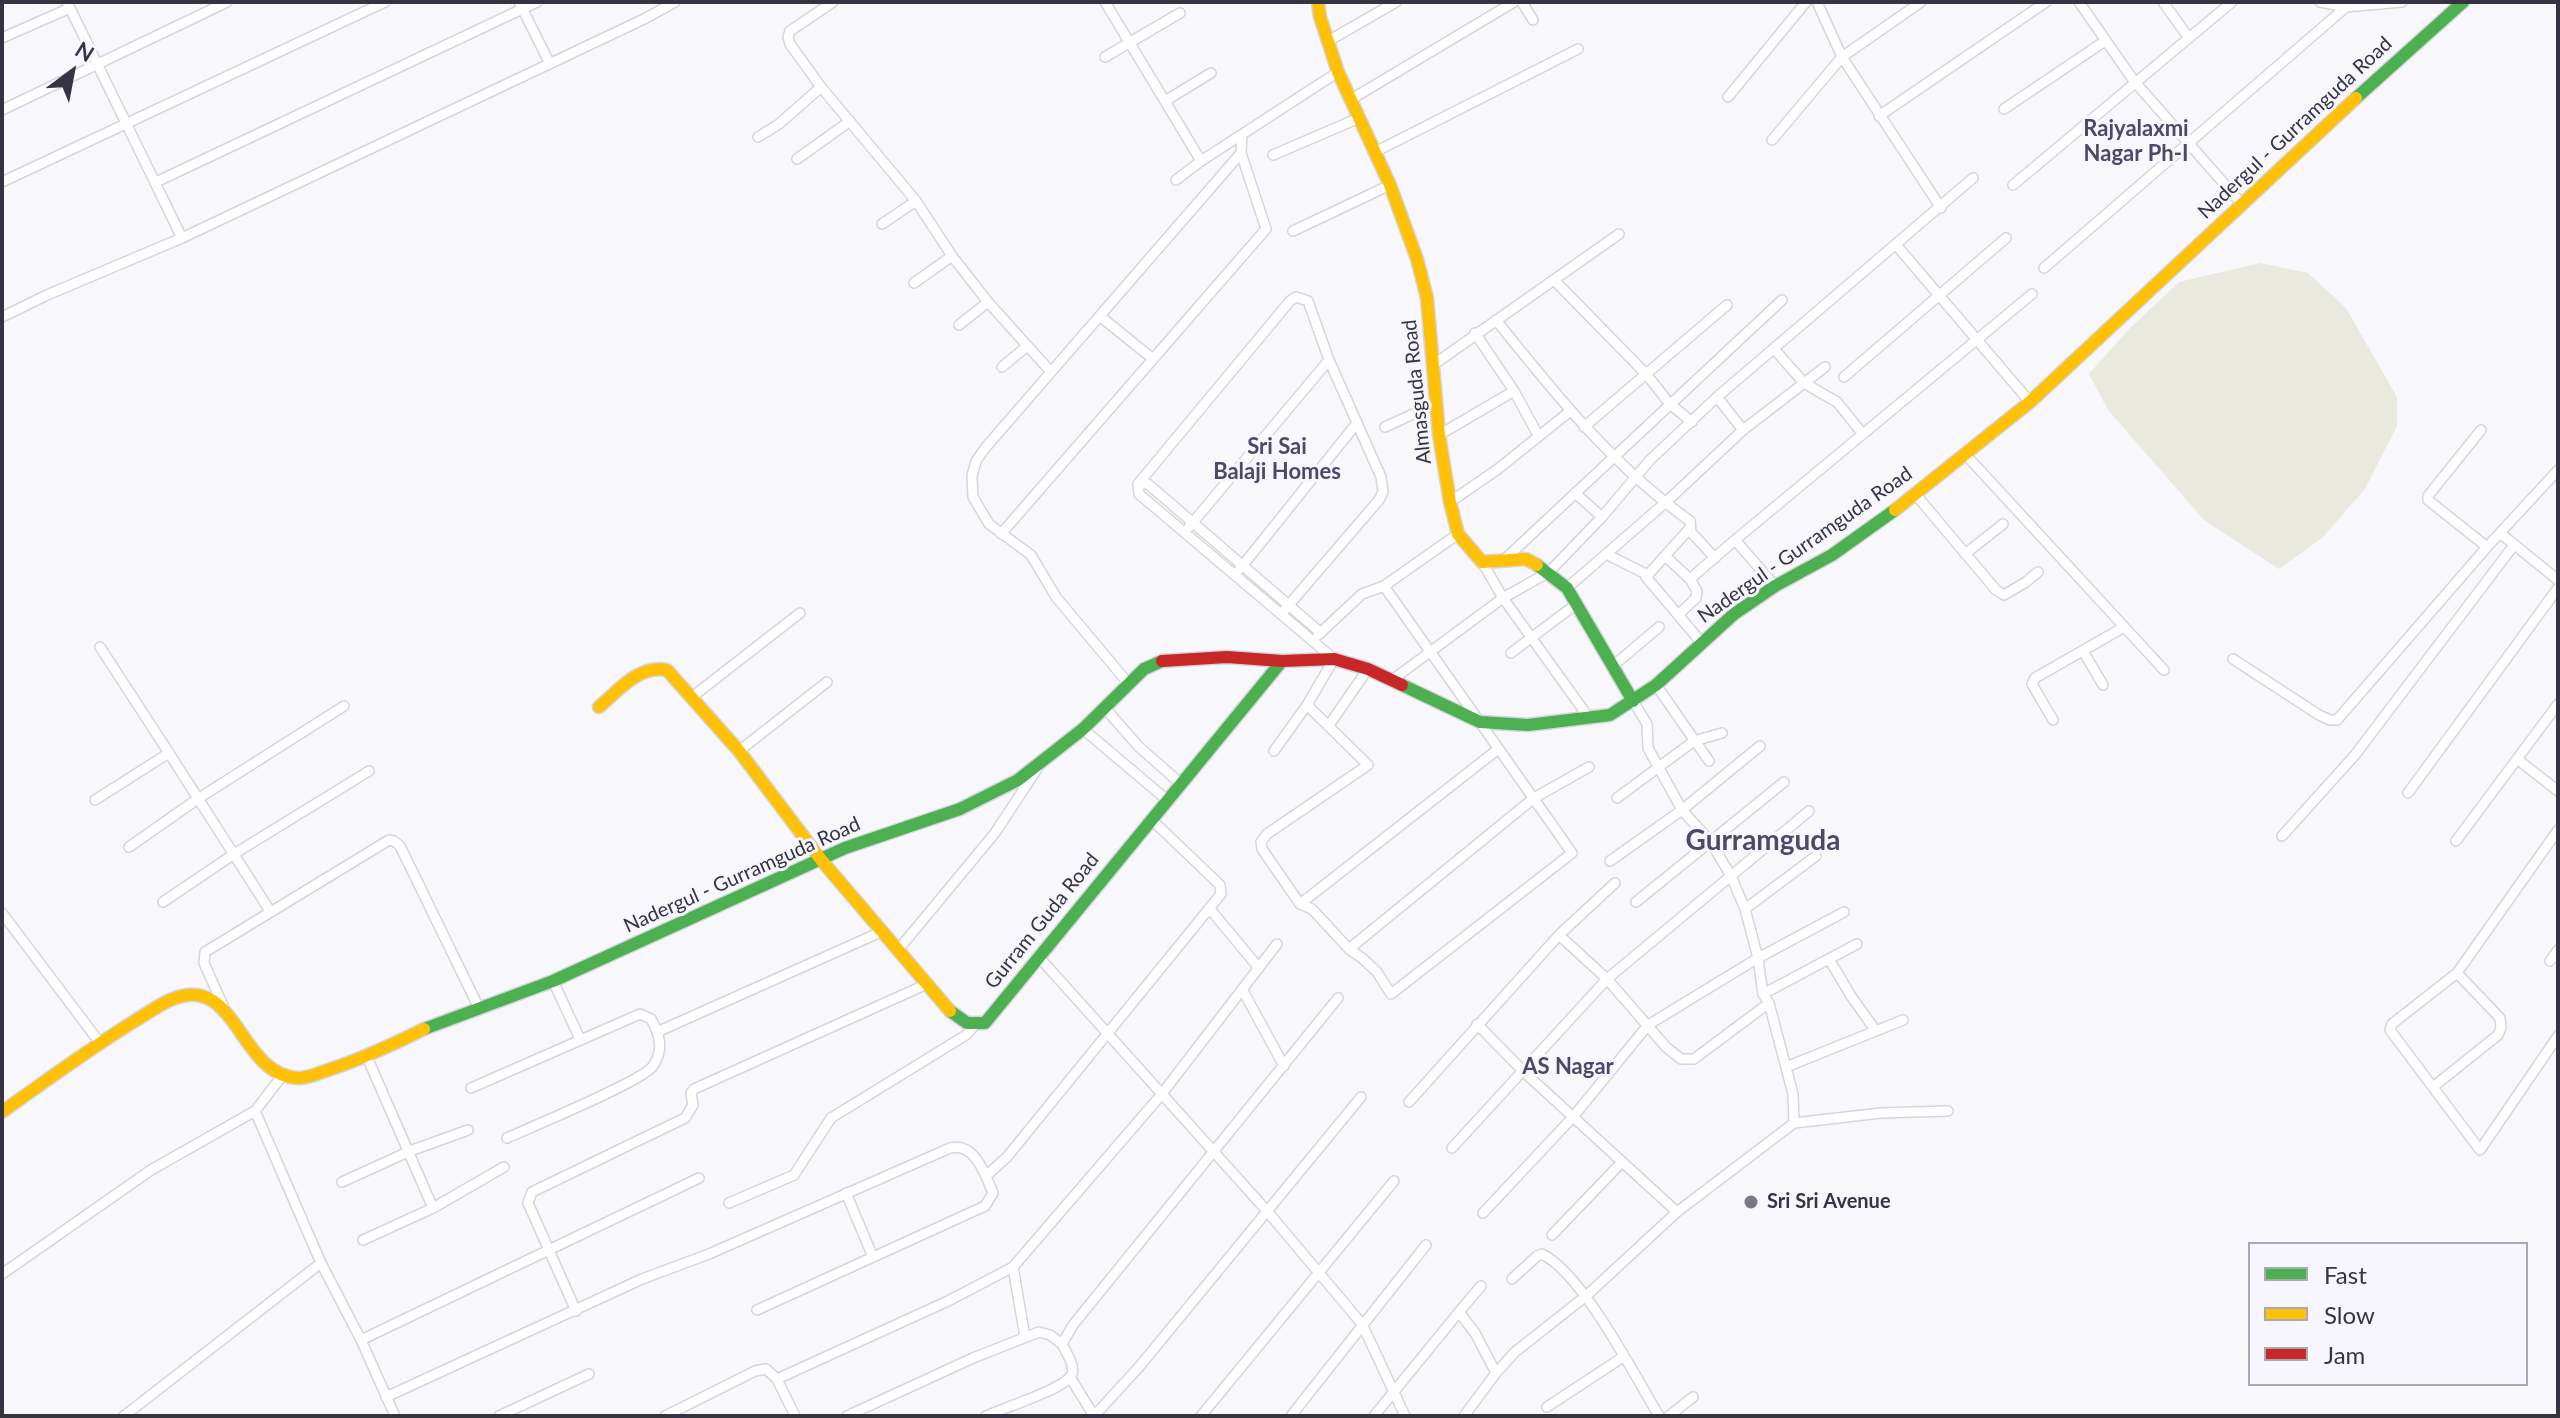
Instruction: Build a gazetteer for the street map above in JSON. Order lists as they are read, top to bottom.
{
  "streets": {
    "main road": ["Nadergul - Gurramguda Road", "Almasguda Road", "Gurram Guda Road"]
  },
  "crossings": [
    ["Nadergul - Gurramguda Road", "Gurram Guda Road"]
  ],
  "districts": [
    "Rajyalaxmi Nagar Ph-I",
    "Sri Sai Balaji Homes",
    "Gurramguda",
    "AS Nagar"
  ],
  "places": ["Sri Sri Avenue"],
  "legend": ["Fast", "Slow", "Jam"],
  "north": "top right"
}
